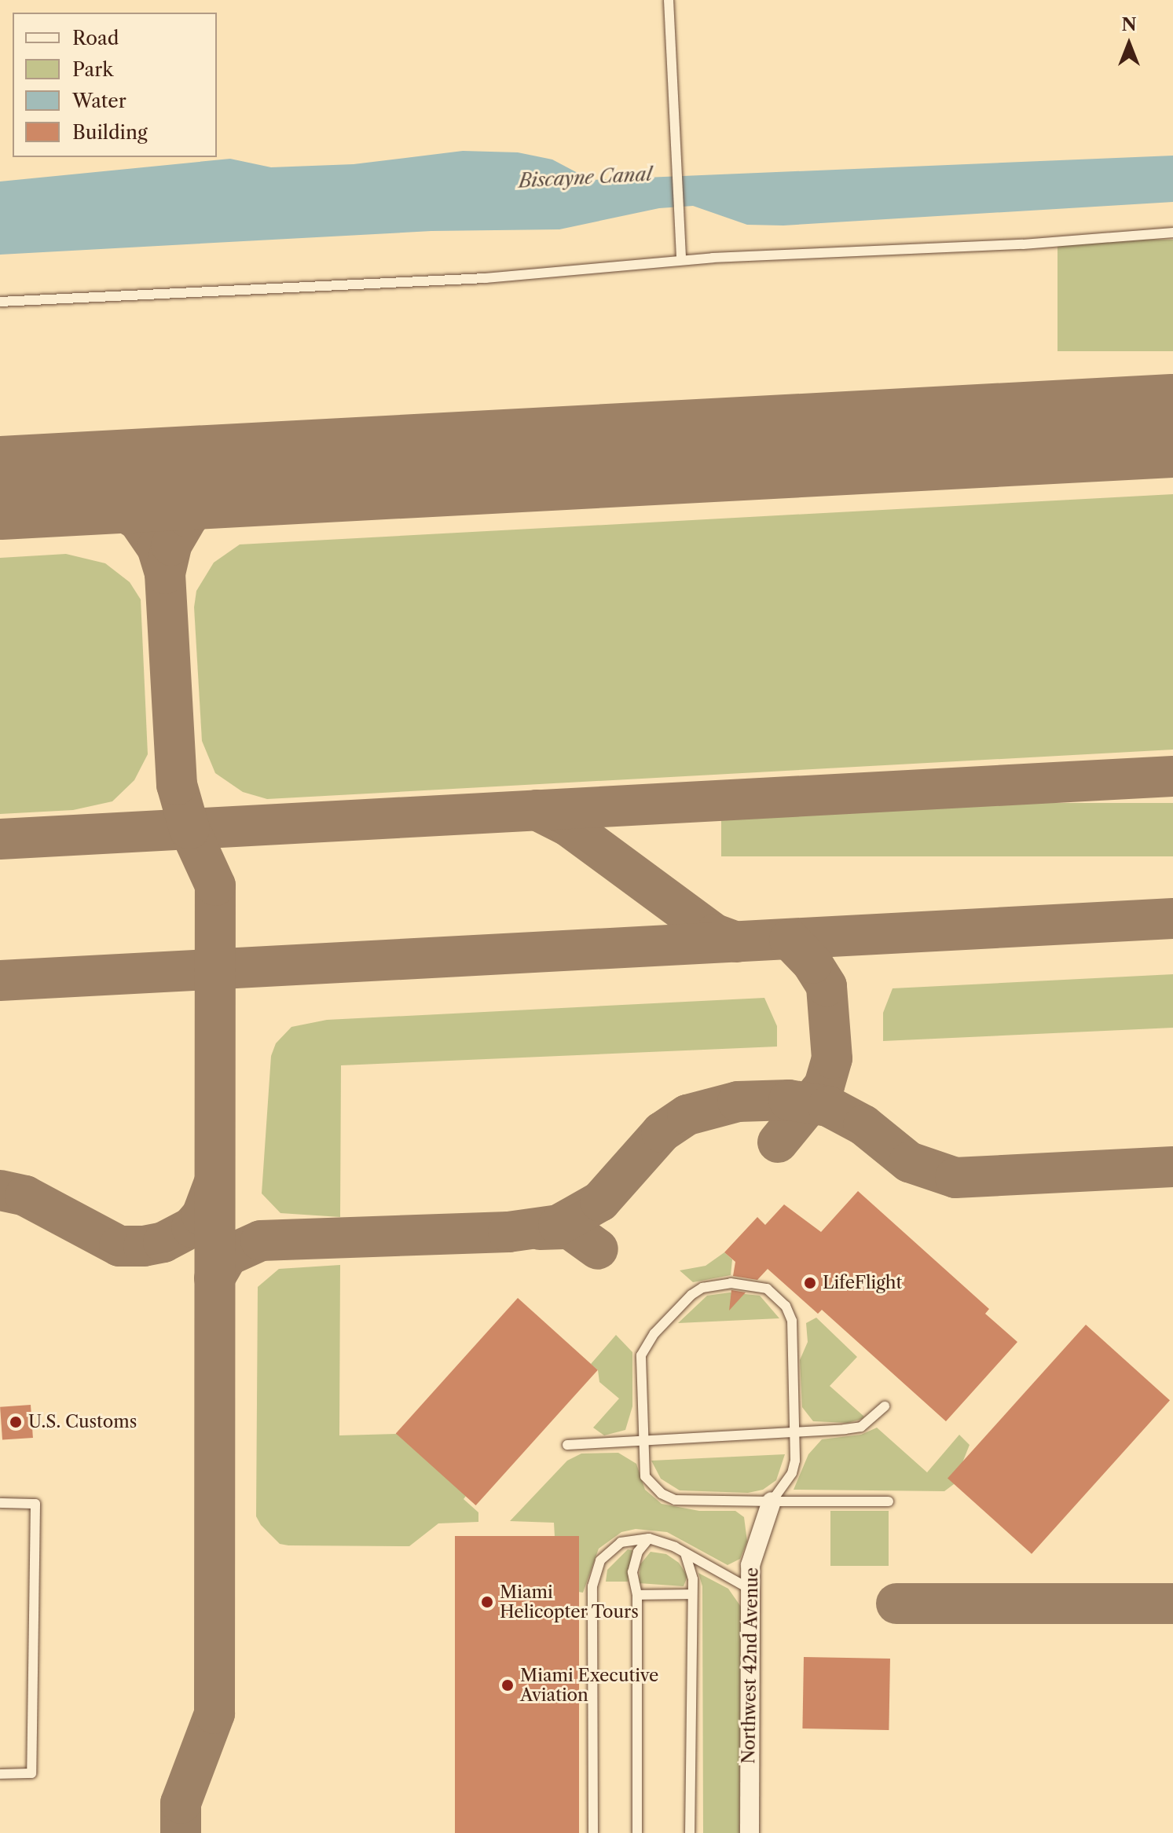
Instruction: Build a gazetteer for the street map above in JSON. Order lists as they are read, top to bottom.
{
  "streets": {
    "street": ["Northwest 42nd Avenue"]
  },
  "water": ["Biscayne Canal"],
  "places": [
    "LifeFlight",
    "U.S. Customs",
    "Miami Helicopter Tours",
    "Miami Executive Aviation"
  ],
  "legend": [
    "Road",
    "Park",
    "Water",
    "Building"
  ],
  "north": "top"
}
